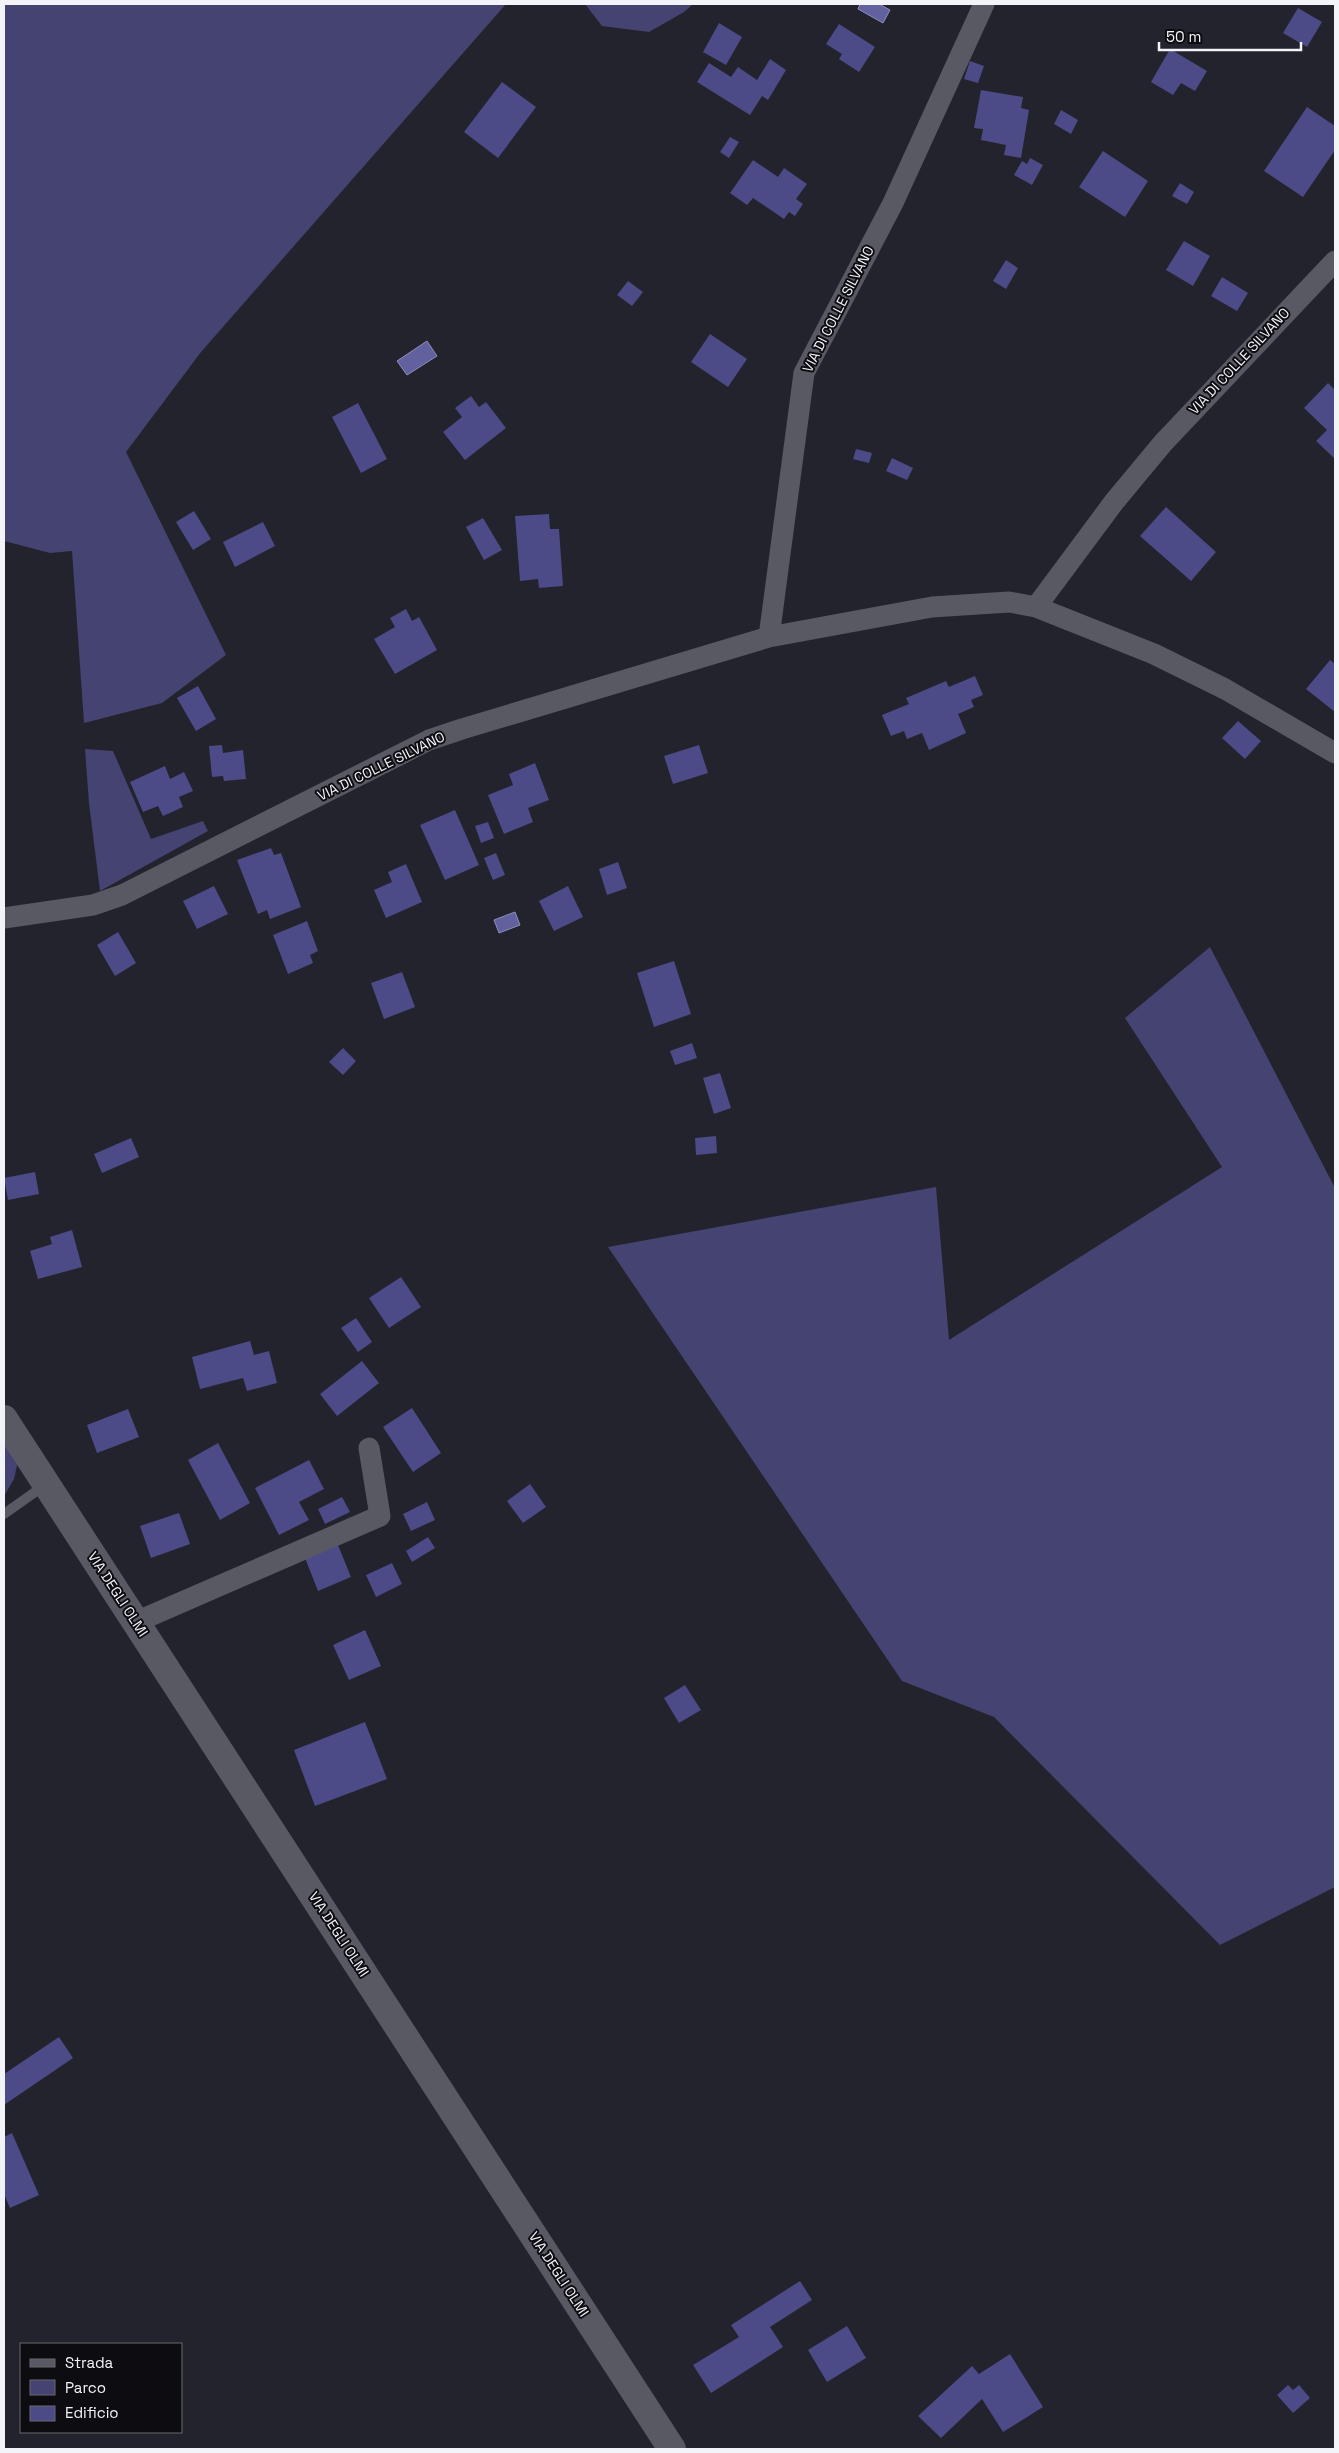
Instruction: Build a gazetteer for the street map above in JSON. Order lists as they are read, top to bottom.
{
  "streets": {
    "street": ["VIA DI COLLE SILVANO", "VIA DEGLI OLMI"]
  },
  "legend": ["Strada", "Parco", "Edificio"],
  "scale_bar": "50 m"
}
